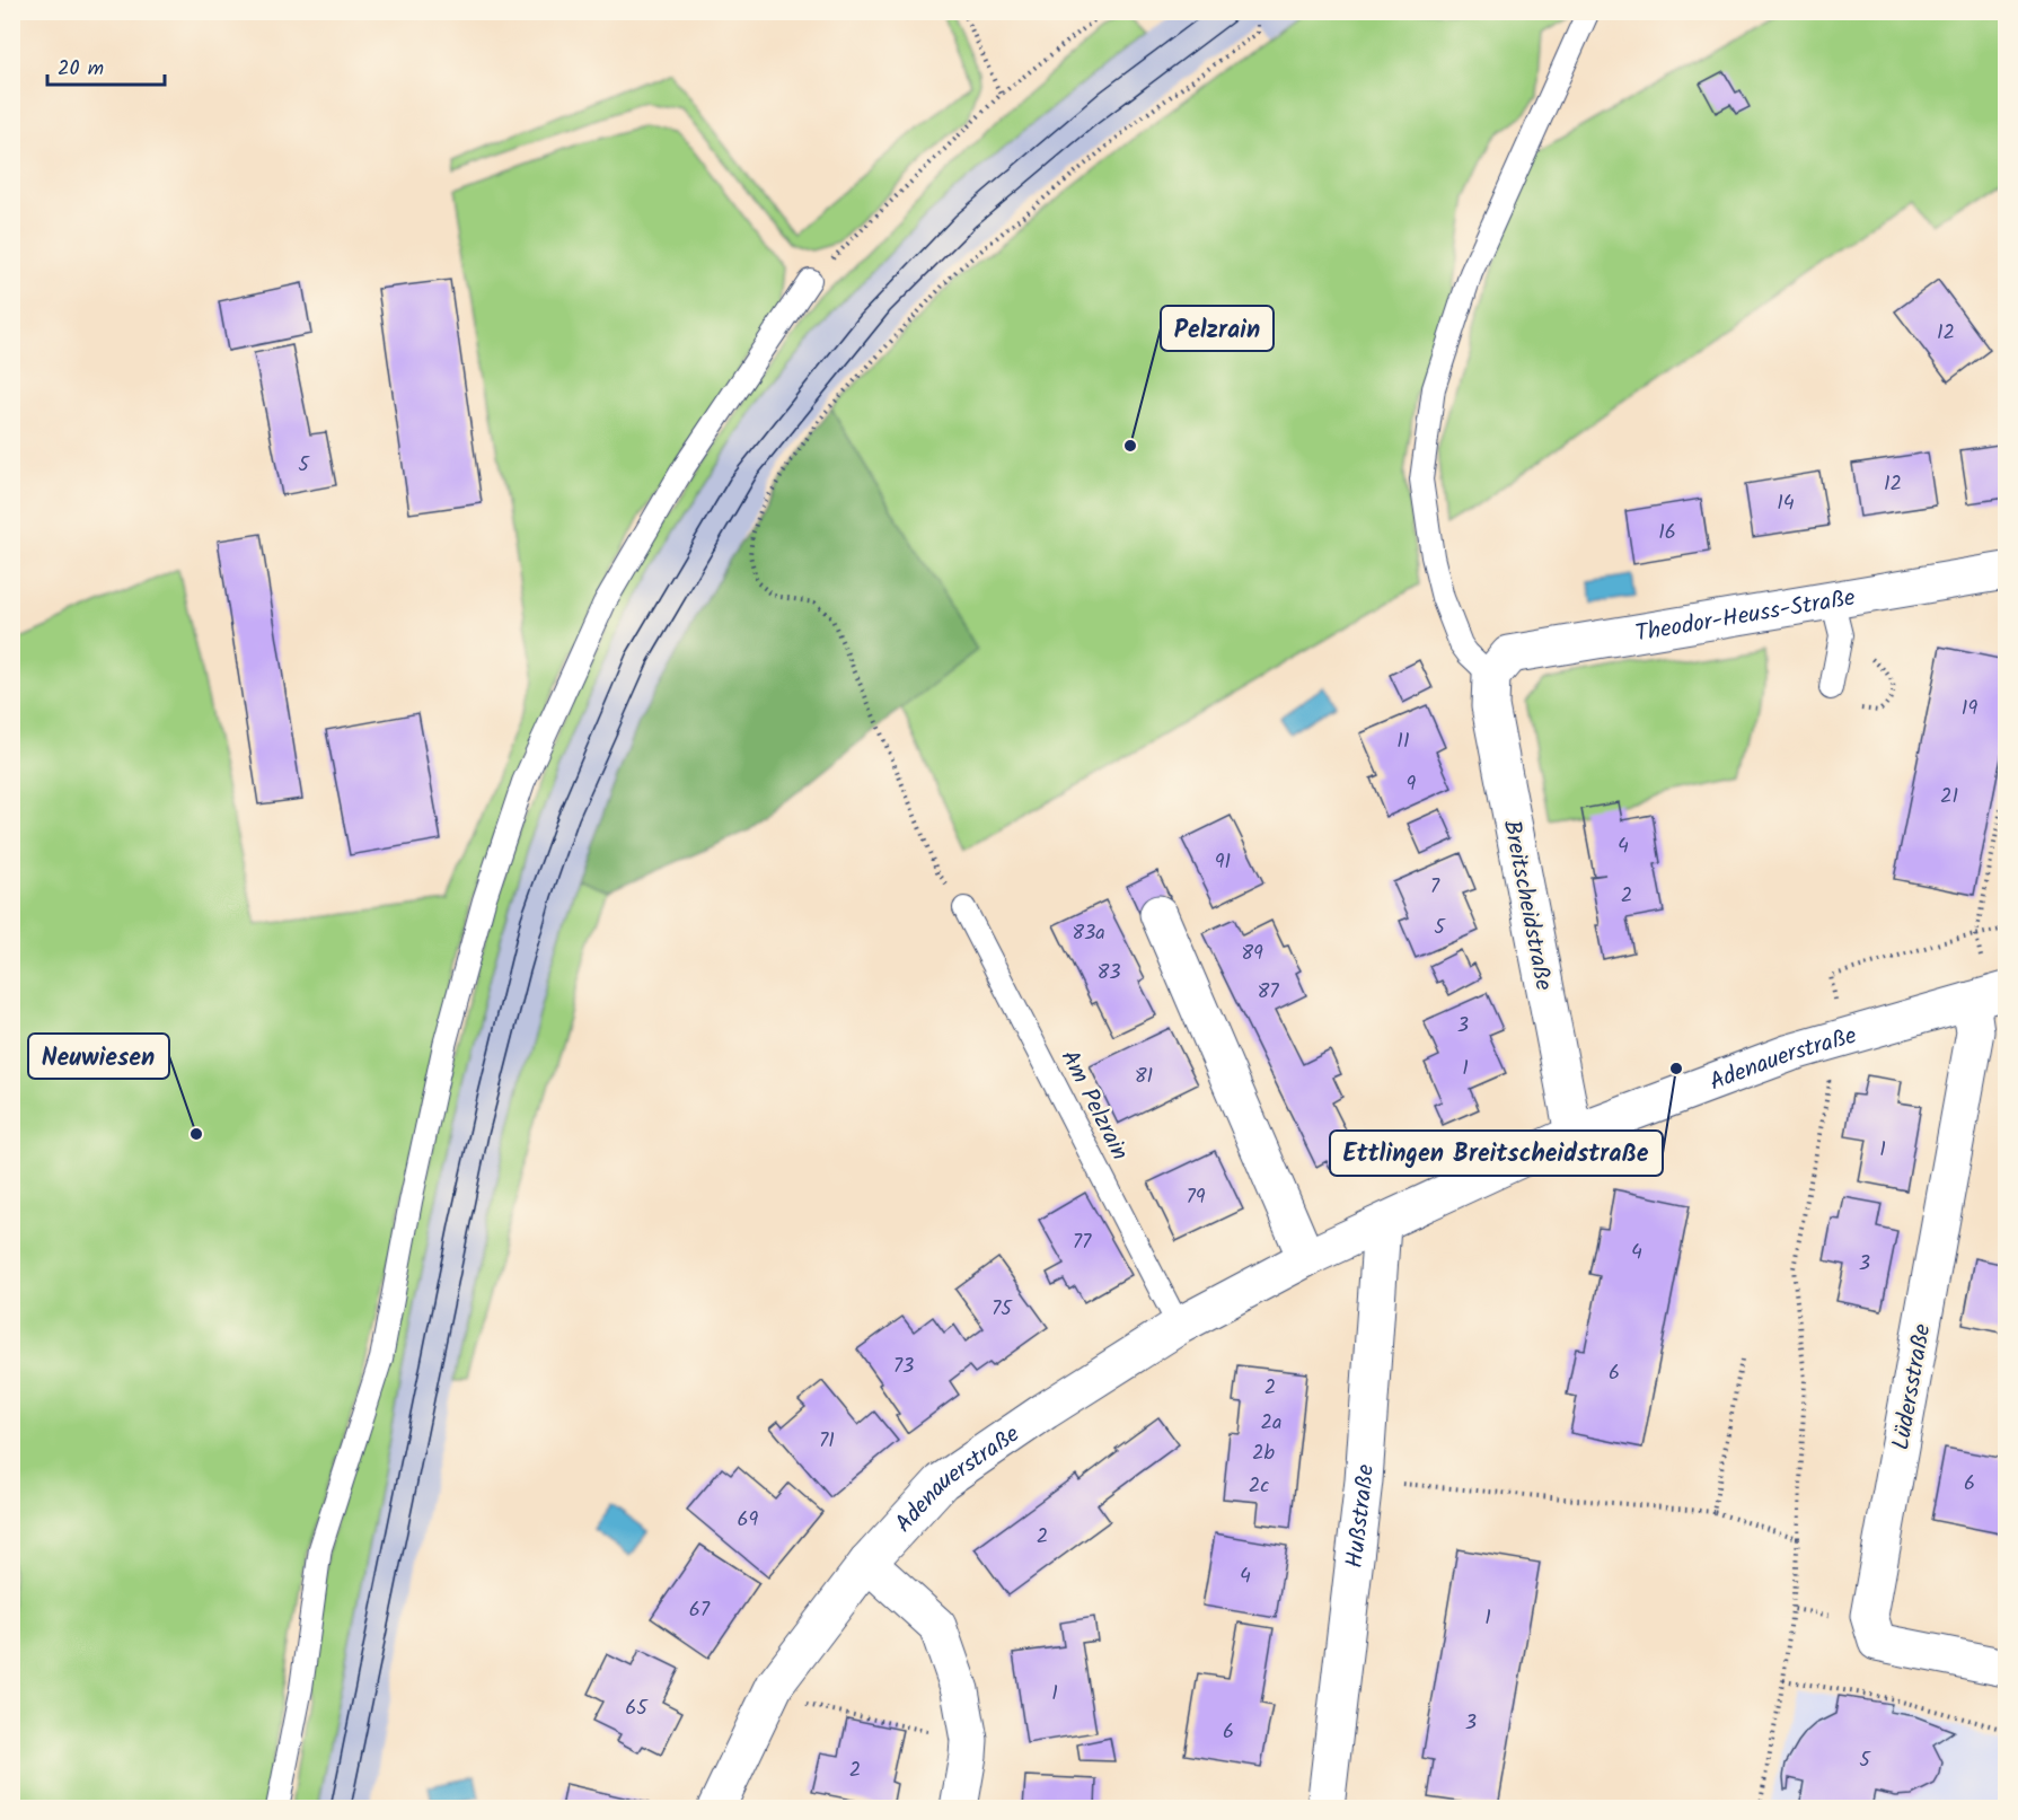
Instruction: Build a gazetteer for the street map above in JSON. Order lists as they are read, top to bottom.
{
  "streets": {
    "street": [
      "Theodor-Heuss-Straße",
      "Breitscheidstraße",
      "Adenauerstraße",
      "Lüdersstraße",
      "Hußstraße"
    ],
    "lane": ["Am Pelzrain"]
  },
  "crossings": [
    ["Theodor-Heuss-Straße", "Breitscheidstraße"],
    ["Breitscheidstraße", "Adenauerstraße"],
    ["Adenauerstraße", "Am Pelzrain"],
    ["Adenauerstraße", "Lüdersstraße"],
    ["Adenauerstraße", "Hußstraße"]
  ],
  "places": ["Pelzrain", "Ettlingen Breitscheidstraße", "Neuwiesen"],
  "house_numbers": [
    "12",
    "5",
    "12",
    "14",
    "16",
    "19",
    "11",
    "9",
    "21",
    "4",
    "91",
    "7",
    "2",
    "5",
    "83a",
    "89",
    "83",
    "87",
    "3",
    "1",
    "81",
    "1",
    "79",
    "77",
    "4",
    "3",
    "75",
    "73",
    "6",
    "2",
    "2a",
    "71",
    "2b",
    "6",
    "2c",
    "69",
    "2",
    "4",
    "67",
    "1",
    "1",
    "65",
    "3",
    "6",
    "5",
    "2"
  ],
  "scale_bar": "20 m"
}
